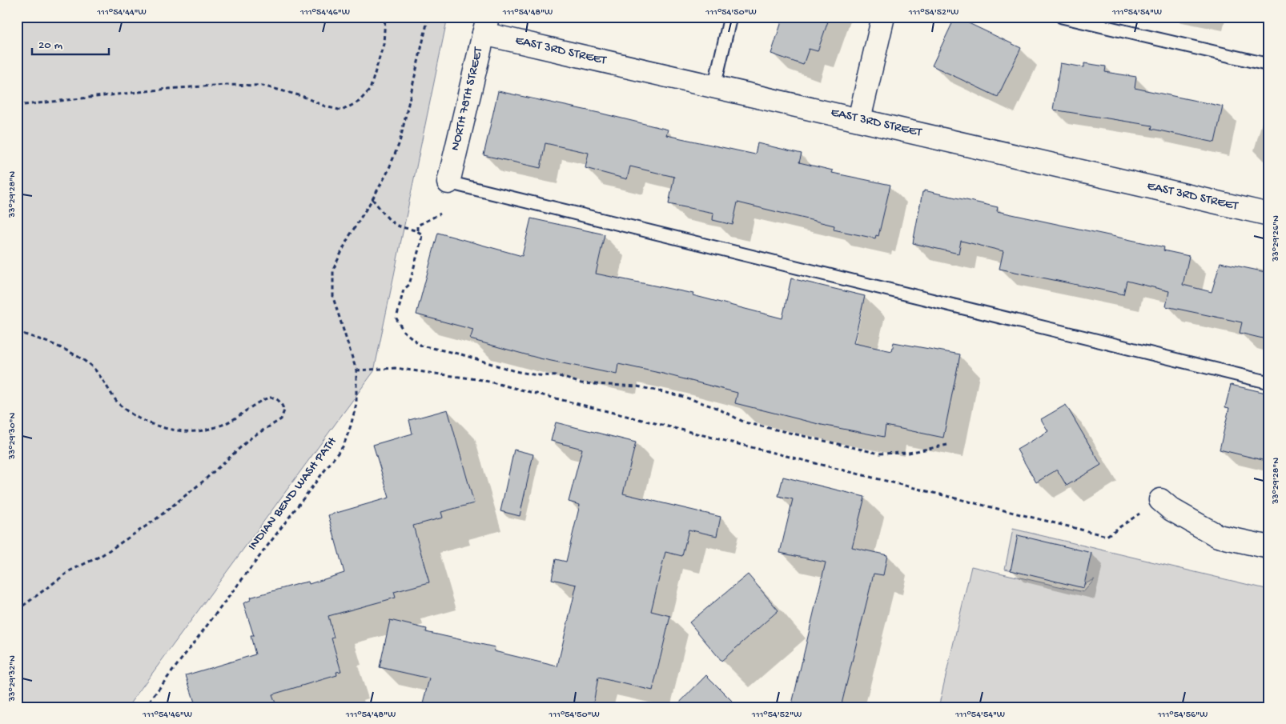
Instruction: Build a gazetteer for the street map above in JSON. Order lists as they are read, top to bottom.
{
  "streets": {
    "street": ["EAST 3RD STREET", "NORTH 78TH STREET"],
    "path": ["INDIAN BEND WASH PATH"]
  },
  "crossings": [
    ["EAST 3RD STREET", "NORTH 78TH STREET"]
  ],
  "scale_bar": "20 m",
  "coordinates": [
    "111°54'44\"W",
    "111°54'46\"W",
    "111°54'48\"W",
    "111°54'50\"W",
    "111°54'52\"W",
    "111°54'54\"W",
    "33°29'28\"N",
    "33°29'26\"N",
    "33°29'30\"N",
    "33°29'32\"N",
    "111°54'56\"W"
  ]
}
